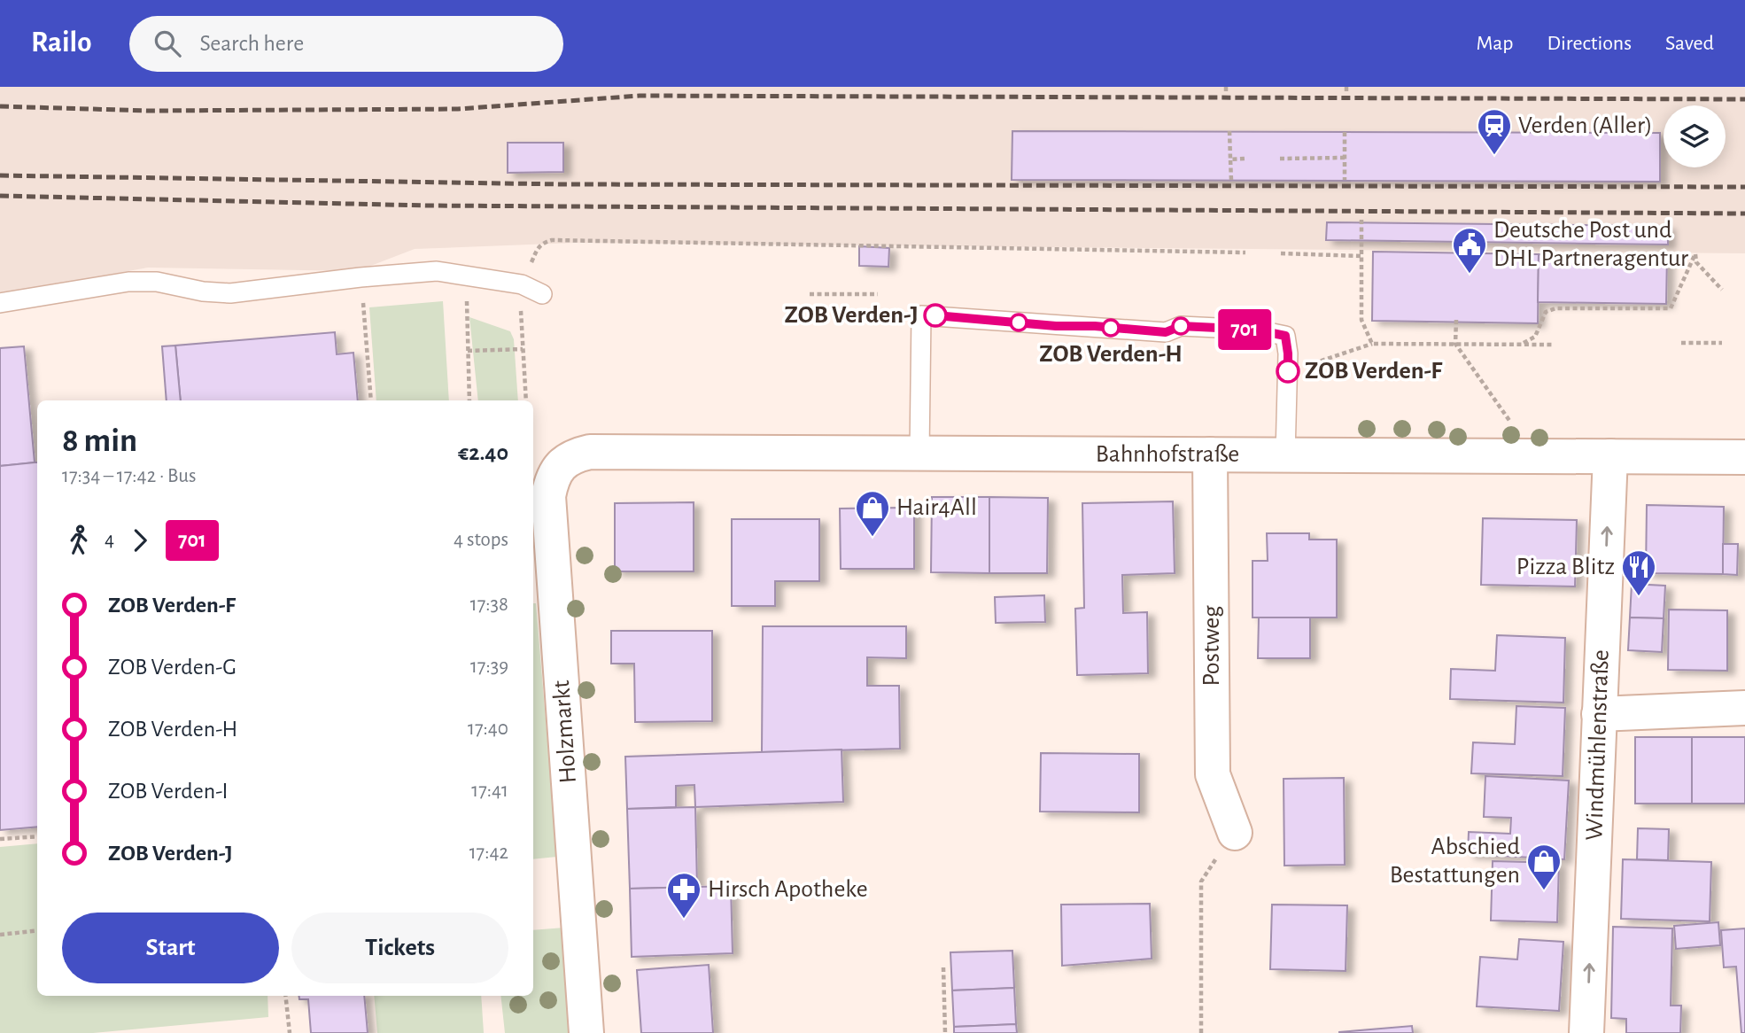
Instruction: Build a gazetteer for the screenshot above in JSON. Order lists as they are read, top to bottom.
{
  "streets": {
    "street": [
      "Bahnhofstraße",
      "Postweg",
      "Holzmarkt",
      "Windmühlenstraße"
    ]
  },
  "crossings": [
    ["Bahnhofstraße", "Postweg"],
    ["Bahnhofstraße", "Holzmarkt"],
    ["Bahnhofstraße", "Windmühlenstraße"]
  ],
  "one_way": ["Windmühlenstraße"],
  "places": {
    "station": ["Verden (Aller)"],
    "public building": ["Deutsche Post und DHL Partneragentur"],
    "other": ["ZOB Verden-J", "ZOB Verden-H", "ZOB Verden-F"],
    "shop": ["Hair4All", "Abschied Bestattungen"],
    "restaurant": ["Pizza Blitz"],
    "pharmacy": ["Hirsch Apotheke"]
  },
  "lines": ["bus line 701"],
  "page": {
    "header": "Railo",
    "search": "Search here",
    "nav": ["Map", "Directions", "Saved"],
    "on_map": "701",
    "heading": ["8 min", "17:34 – 17:42 · Bus", "€2.40"],
    "legs": ["4", "701", "4 stops"],
    "list": [
      {
        "name": "ZOB Verden-F",
        "value": "17:38"
      },
      {
        "name": "ZOB Verden-G",
        "value": "17:39"
      },
      {
        "name": "ZOB Verden-H",
        "value": "17:40"
      },
      {
        "name": "ZOB Verden-I",
        "value": "17:41"
      },
      {
        "name": "ZOB Verden-J",
        "value": "17:42"
      }
    ],
    "buttons": ["Start", "Tickets"]
  }
}
